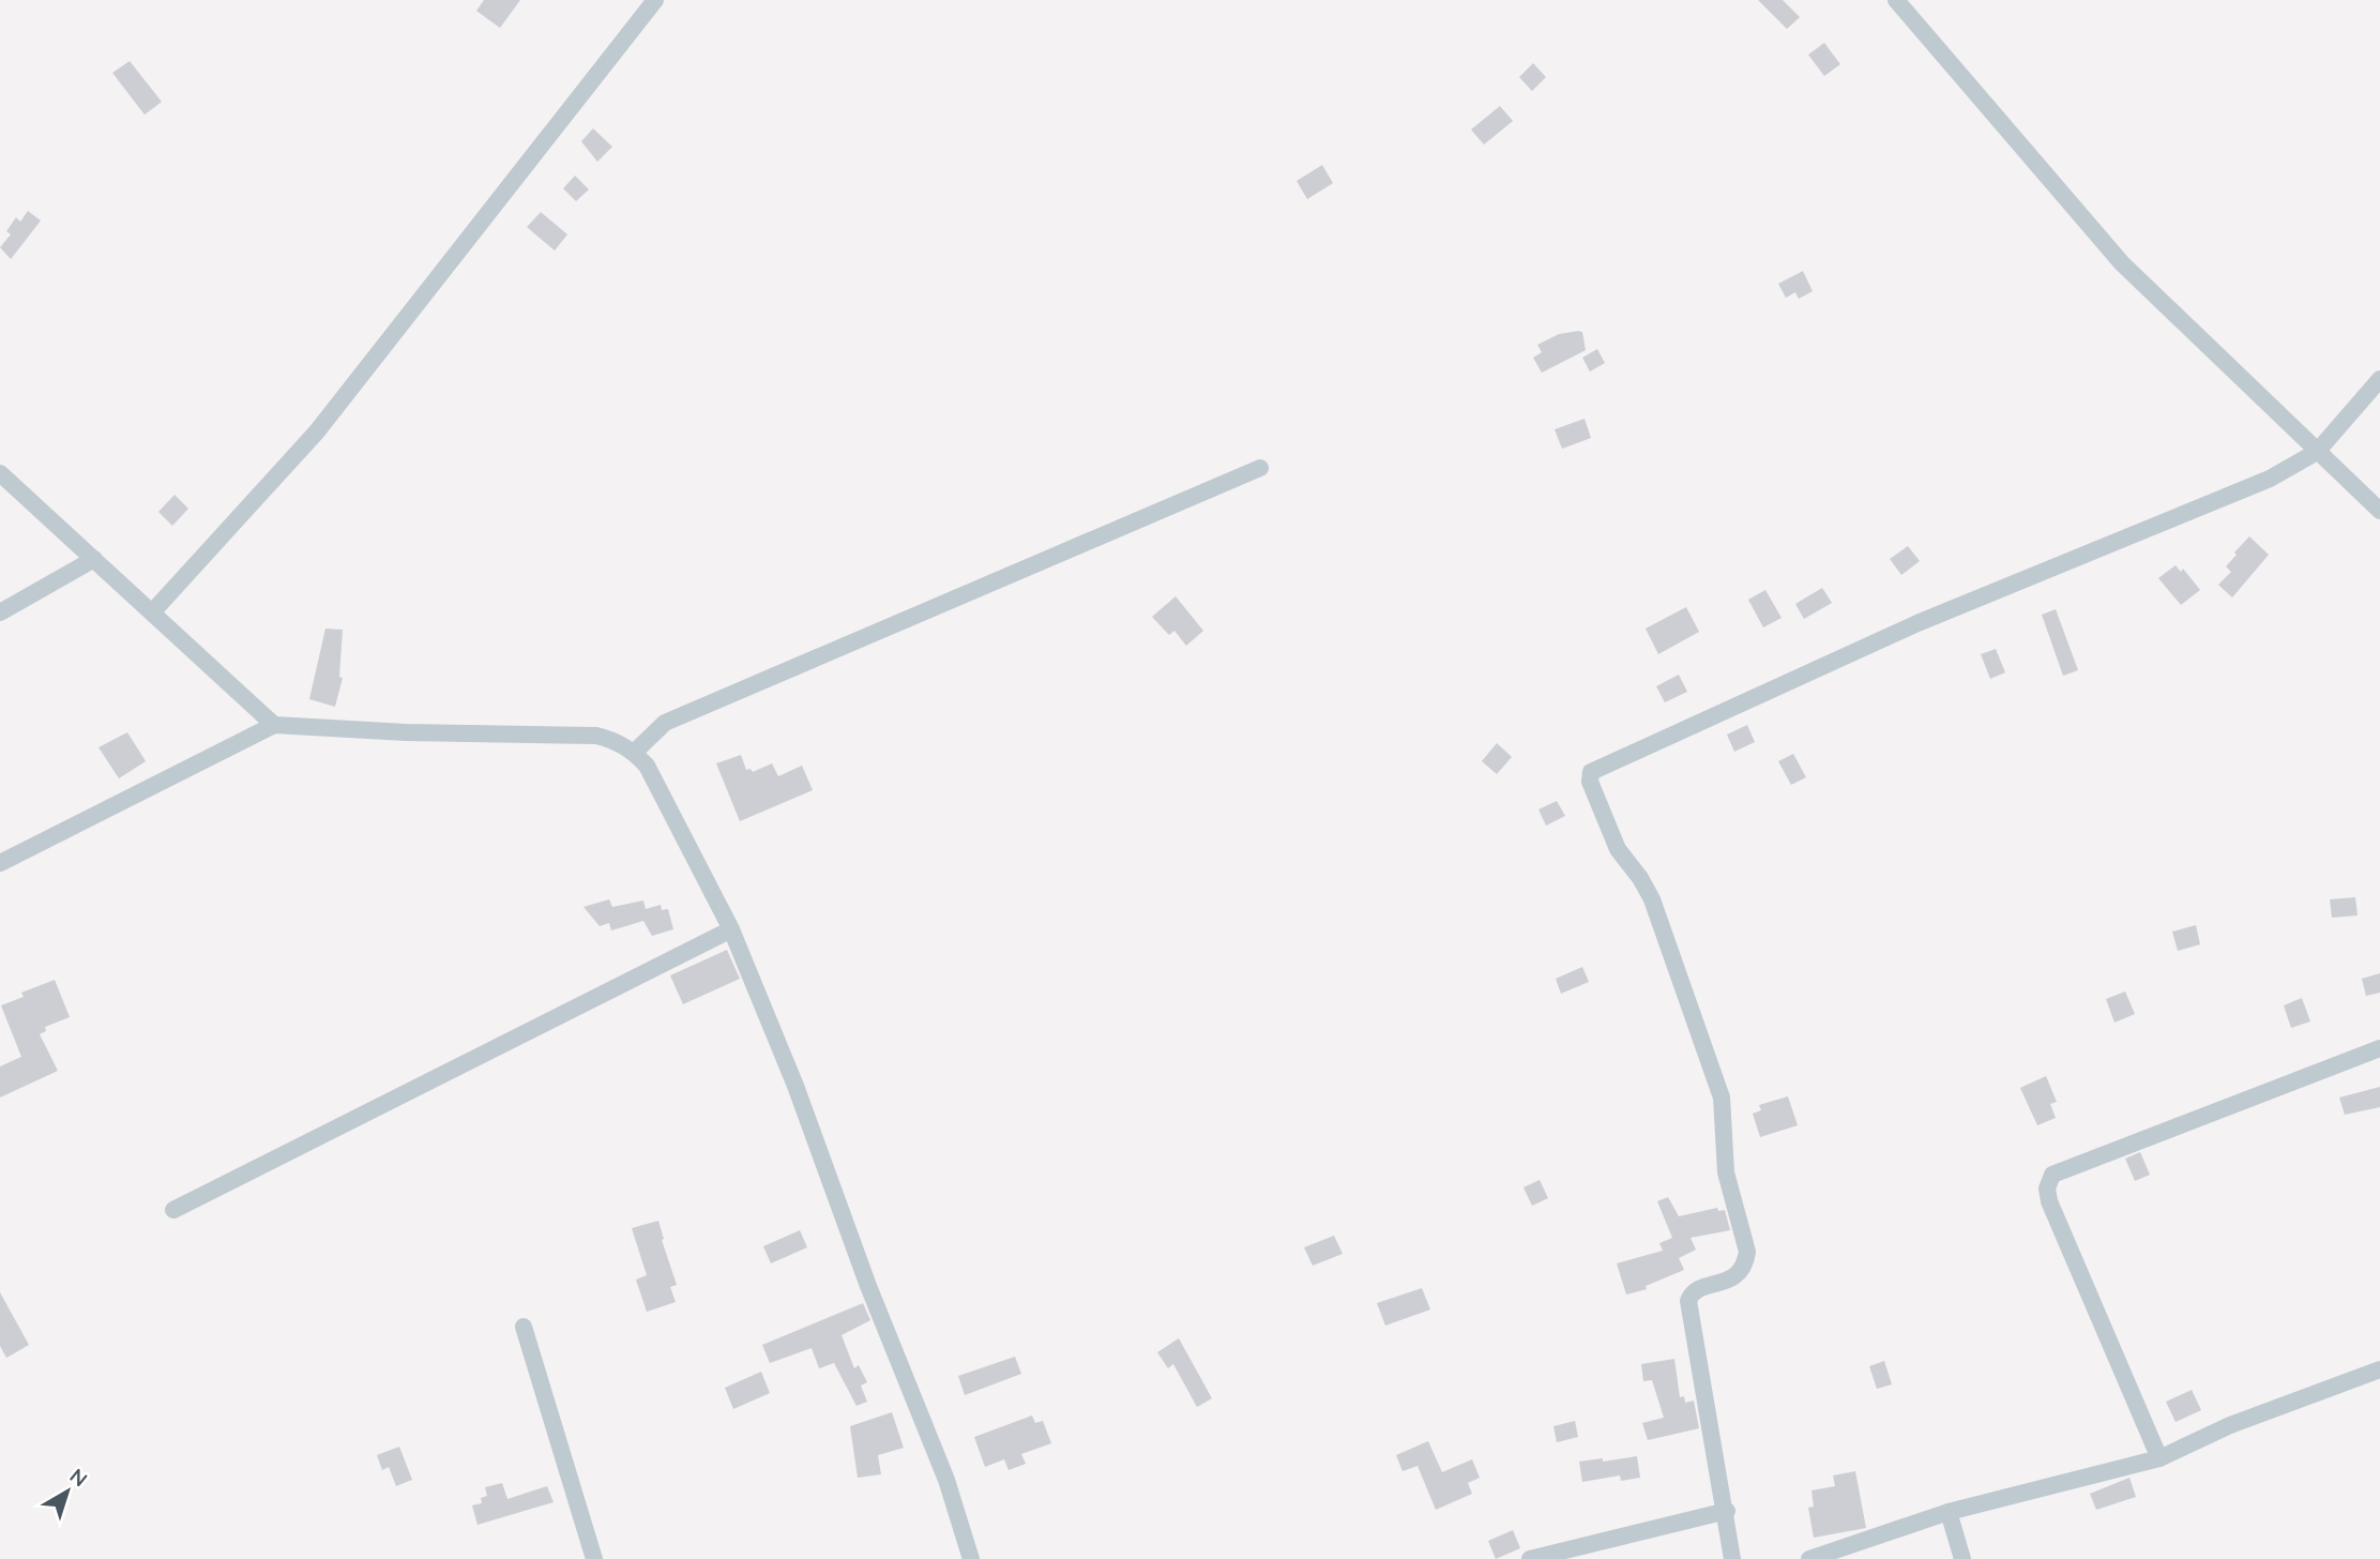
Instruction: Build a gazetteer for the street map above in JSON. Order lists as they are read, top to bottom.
{
  "north": "top right"
}
